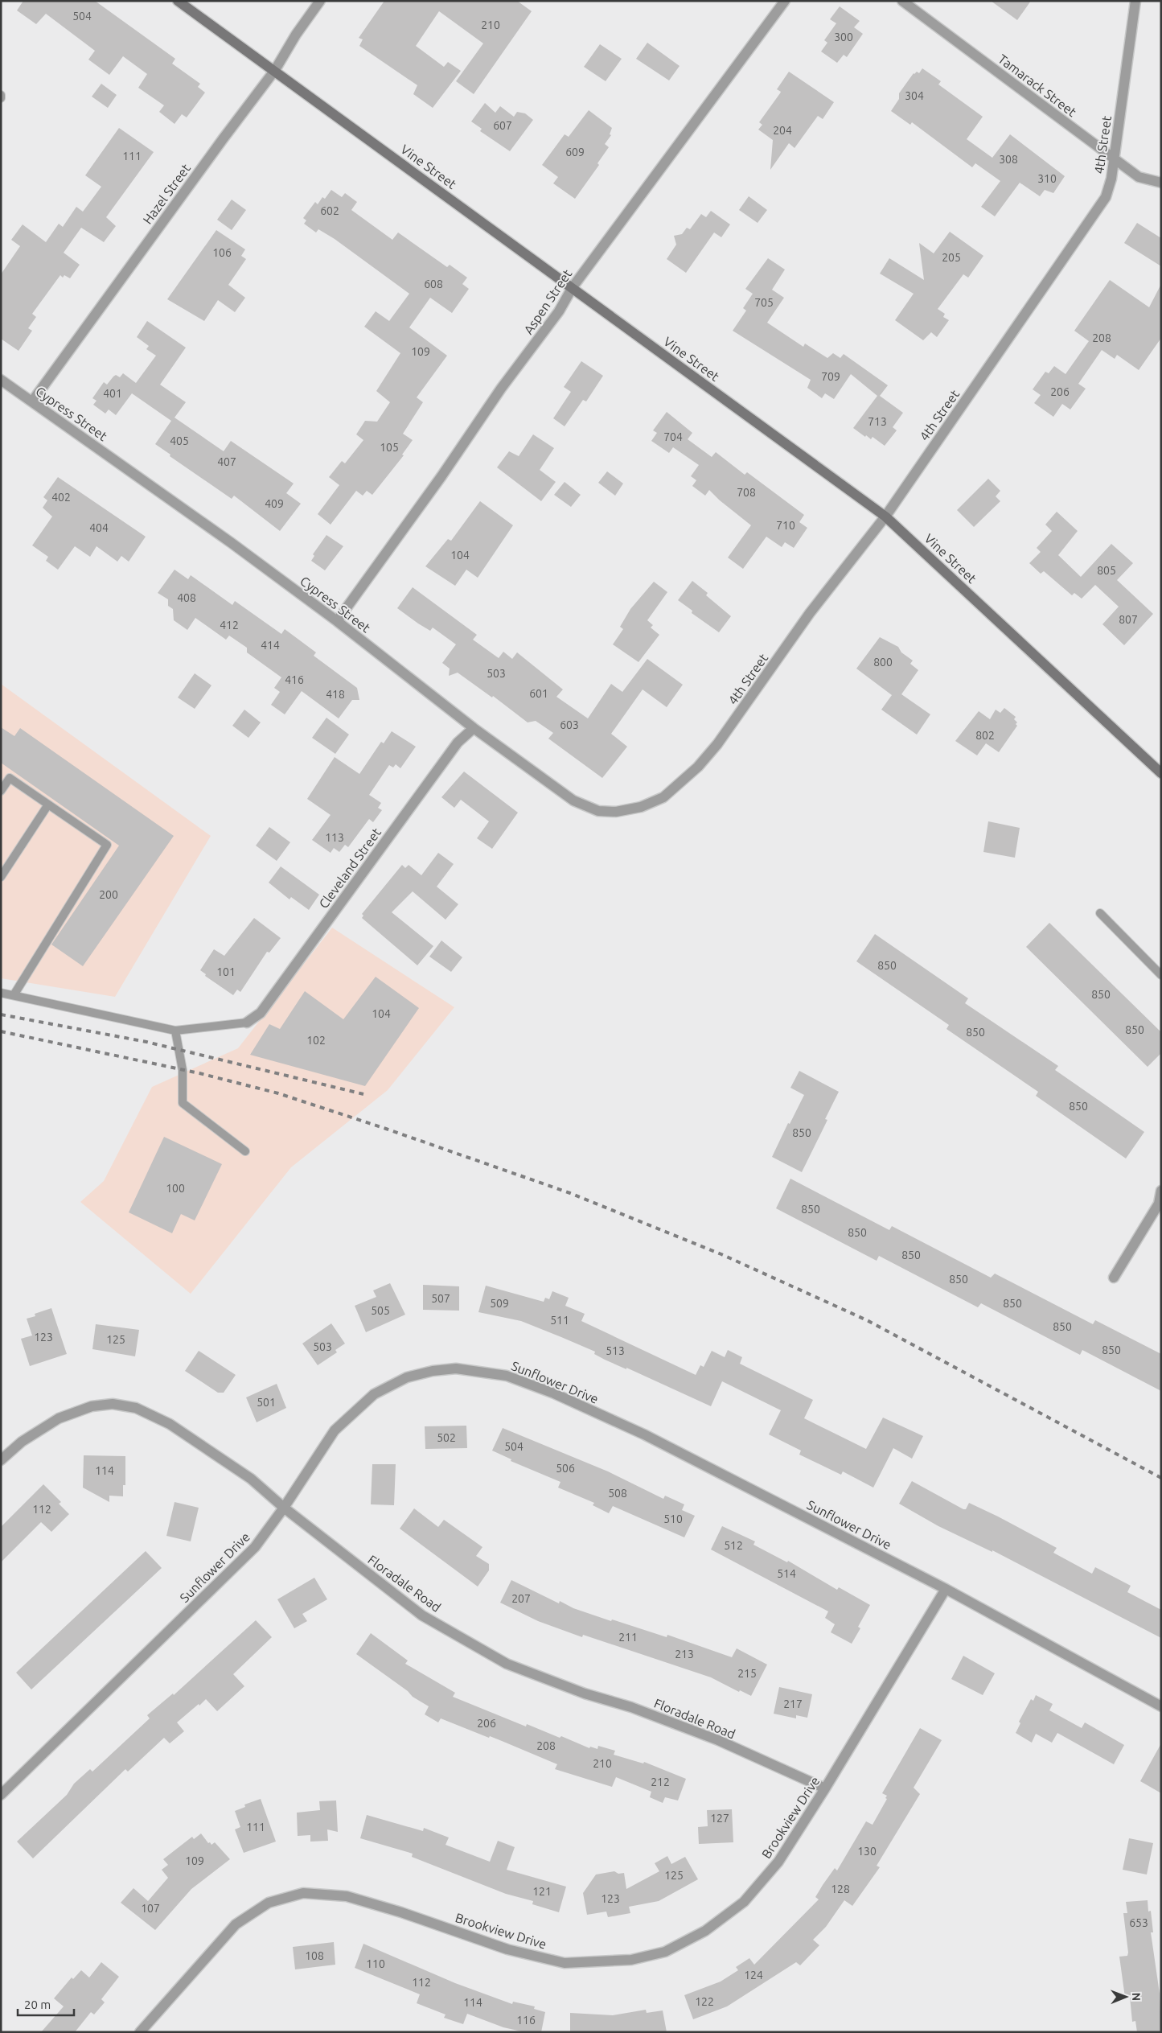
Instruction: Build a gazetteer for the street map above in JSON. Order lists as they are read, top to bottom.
{
  "streets": {
    "street": [
      "Tamarack Street",
      "4th Street",
      "Vine Street",
      "Hazel Street",
      "Aspen Street",
      "Cypress Street",
      "Cleveland Street",
      "Sunflower Drive",
      "Floradale Road",
      "Brookview Drive"
    ]
  },
  "crossings": [
    ["Tamarack Street", "4th Street"],
    ["4th Street", "Vine Street"],
    ["4th Street", "Cypress Street"],
    ["Vine Street", "Hazel Street"],
    ["Vine Street", "Aspen Street"],
    ["Hazel Street", "Cypress Street"],
    ["Aspen Street", "Cypress Street"],
    ["Cypress Street", "Cleveland Street"],
    ["Sunflower Drive", "Floradale Road"],
    ["Sunflower Drive", "Brookview Drive"],
    ["Floradale Road", "Brookview Drive"]
  ],
  "house_numbers": [
    "504",
    "210",
    "300",
    "304",
    "607",
    "204",
    "609",
    "111",
    "308",
    "310",
    "602",
    "106",
    "205",
    "608",
    "705",
    "208",
    "109",
    "709",
    "206",
    "401",
    "713",
    "704",
    "405",
    "105",
    "407",
    "708",
    "402",
    "409",
    "710",
    "404",
    "104",
    "805",
    "408",
    "807",
    "412",
    "414",
    "800",
    "503",
    "416",
    "601",
    "418",
    "603",
    "802",
    "113",
    "200",
    "850",
    "101",
    "850",
    "104",
    "850",
    "850",
    "102",
    "850",
    "850",
    "100",
    "850",
    "850",
    "850",
    "850",
    "507",
    "509",
    "850",
    "505",
    "511",
    "850",
    "123",
    "125",
    "503",
    "850",
    "513",
    "501",
    "502",
    "504",
    "506",
    "114",
    "508",
    "112",
    "510",
    "512",
    "514",
    "207",
    "211",
    "213",
    "215",
    "217",
    "206",
    "208",
    "210",
    "212",
    "127",
    "111",
    "130",
    "109",
    "125",
    "128",
    "121",
    "123",
    "107",
    "653",
    "108",
    "110",
    "124",
    "112",
    "122",
    "114",
    "116"
  ],
  "scale_bar": "20 m",
  "north": "right"
}
